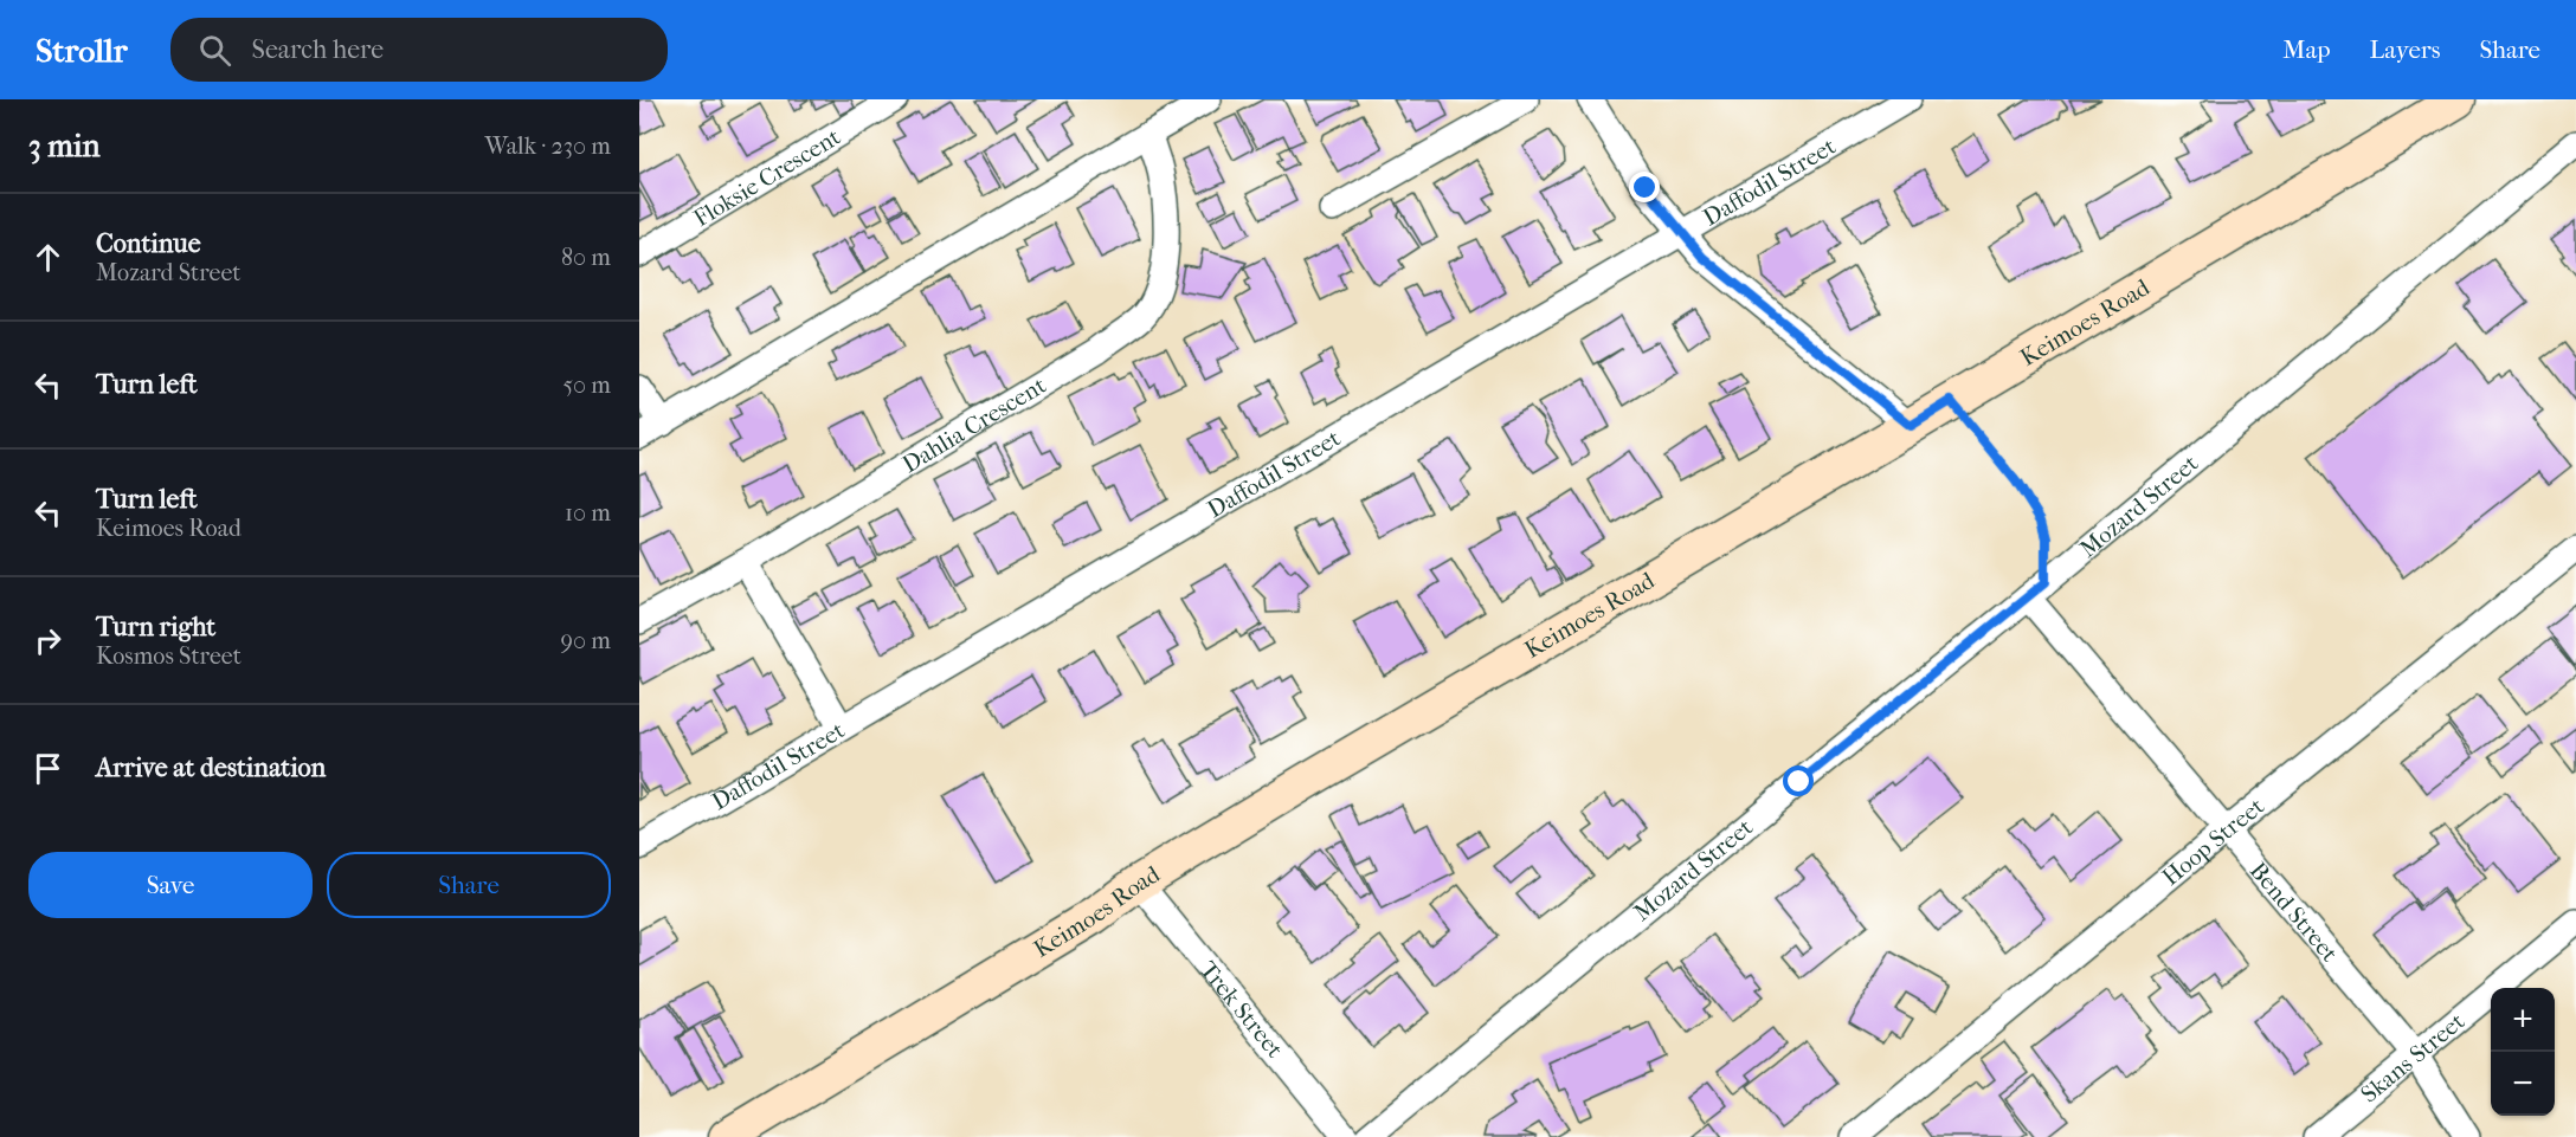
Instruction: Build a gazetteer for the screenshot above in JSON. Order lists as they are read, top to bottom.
{
  "streets": {
    "street": [
      "Floksie Crescent",
      "Daffodil Street",
      "Keimoes Road",
      "Dahlia Crescent",
      "Mozard Street",
      "Hoop Street",
      "Bend Street",
      "Trek Street",
      "Skans Street"
    ]
  },
  "crossings": [
    ["Keimoes Road", "Trek Street"],
    ["Mozard Street", "Bend Street"],
    ["Hoop Street", "Bend Street"],
    ["Bend Street", "Skans Street"]
  ],
  "page": {
    "header": "Strollr",
    "search": "Search here",
    "nav": ["Map", "Layers", "Share"],
    "heading": ["3 min", "Walk · 230 m"],
    "list": [
      ["Continue", "Mozard Street", "80 m"],
      ["Turn left", "50 m"],
      ["Turn left", "Keimoes Road", "10 m"],
      ["Turn right", "Kosmos Street", "90 m"],
      "Arrive at destination"
    ],
    "buttons": ["Save", "Share"],
    "map_buttons": ["+", "−"]
  }
}
